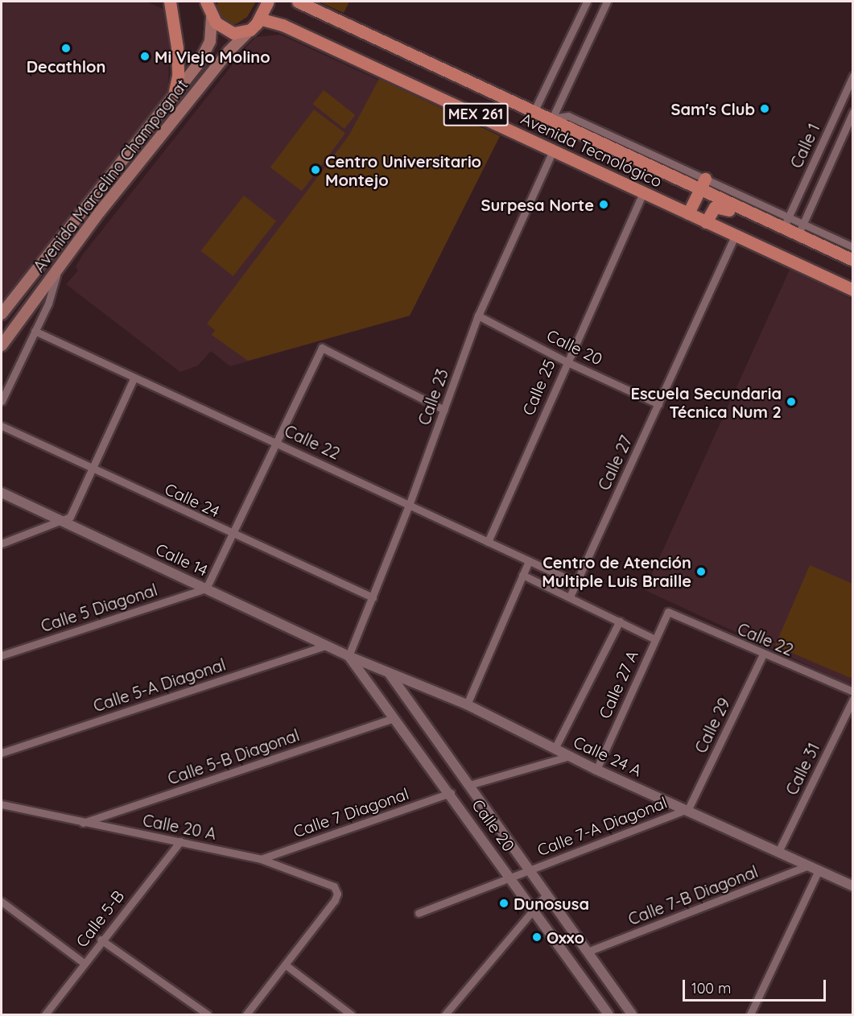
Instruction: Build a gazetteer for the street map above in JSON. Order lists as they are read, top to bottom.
{
  "streets": {
    "main road": ["MEX 261", "Avenida Tecnológico", "Avenida Marcelino Champagnat"],
    "street": [
      "Calle 1",
      "Calle 20",
      "Calle 25",
      "Calle 23",
      "Calle 22",
      "Calle 27",
      "Calle 24",
      "Calle 14",
      "Calle 5 Diagonal",
      "Calle 27 A",
      "Calle 5-A Diagonal",
      "Calle 29",
      "Calle 24 A",
      "Calle 5-B Diagonal",
      "Calle 31",
      "Calle 7 Diagonal",
      "Calle 7-A Diagonal",
      "Calle 20 A",
      "Calle 7-B Diagonal",
      "Calle 5-B"
    ]
  },
  "crossings": [
    ["Calle 1", "Avenida Tecnológico"],
    ["Avenida Tecnológico", "Calle 25"],
    ["Avenida Tecnológico", "Calle 23"],
    ["Avenida Tecnológico", "Calle 27"],
    ["Calle 20", "Calle 25"],
    ["Calle 20", "Calle 23"],
    ["Calle 20", "Calle 27"],
    ["Calle 20", "Calle 14"],
    ["Calle 20", "Calle 24 A"],
    ["Calle 20", "Calle 5-B Diagonal"],
    ["Calle 20", "Calle 7 Diagonal"],
    ["Calle 20", "Calle 7-A Diagonal"],
    ["Calle 20", "Calle 7-B Diagonal"],
    ["Calle 25", "Calle 22"],
    ["Calle 23", "Calle 22"],
    ["Calle 23", "Calle 24"],
    ["Calle 23", "Calle 14"],
    ["Calle 23", "Calle 24 A"],
    ["Calle 22", "Calle 27"],
    ["Calle 22", "Calle 27 A"],
    ["Calle 22", "Calle 29"],
    ["Calle 14", "Calle 5 Diagonal"],
    ["Calle 14", "Calle 5-A Diagonal"],
    ["Calle 14", "Calle 24 A"],
    ["Calle 27 A", "Calle 24 A"],
    ["Calle 29", "Calle 24 A"],
    ["Calle 29", "Calle 7-A Diagonal"],
    ["Calle 24 A", "Calle 31"],
    ["Calle 24 A", "Calle 7-A Diagonal"],
    ["Calle 24 A", "Calle 7-B Diagonal"],
    ["Calle 5-B Diagonal", "Calle 20 A"],
    ["Calle 7 Diagonal", "Calle 20 A"],
    ["Calle 20 A", "Calle 5-B"]
  ],
  "places": [
    "Decathlon",
    "Mi Viejo Molino",
    "Sam's Club",
    "Centro Universitario Montejo",
    "Surpesa Norte",
    "Escuela Secundaria Técnica Num 2",
    "Centro de Atención Multiple Luis Braille",
    "Dunosusa",
    "Oxxo"
  ],
  "scale_bar": "100 m"
}
